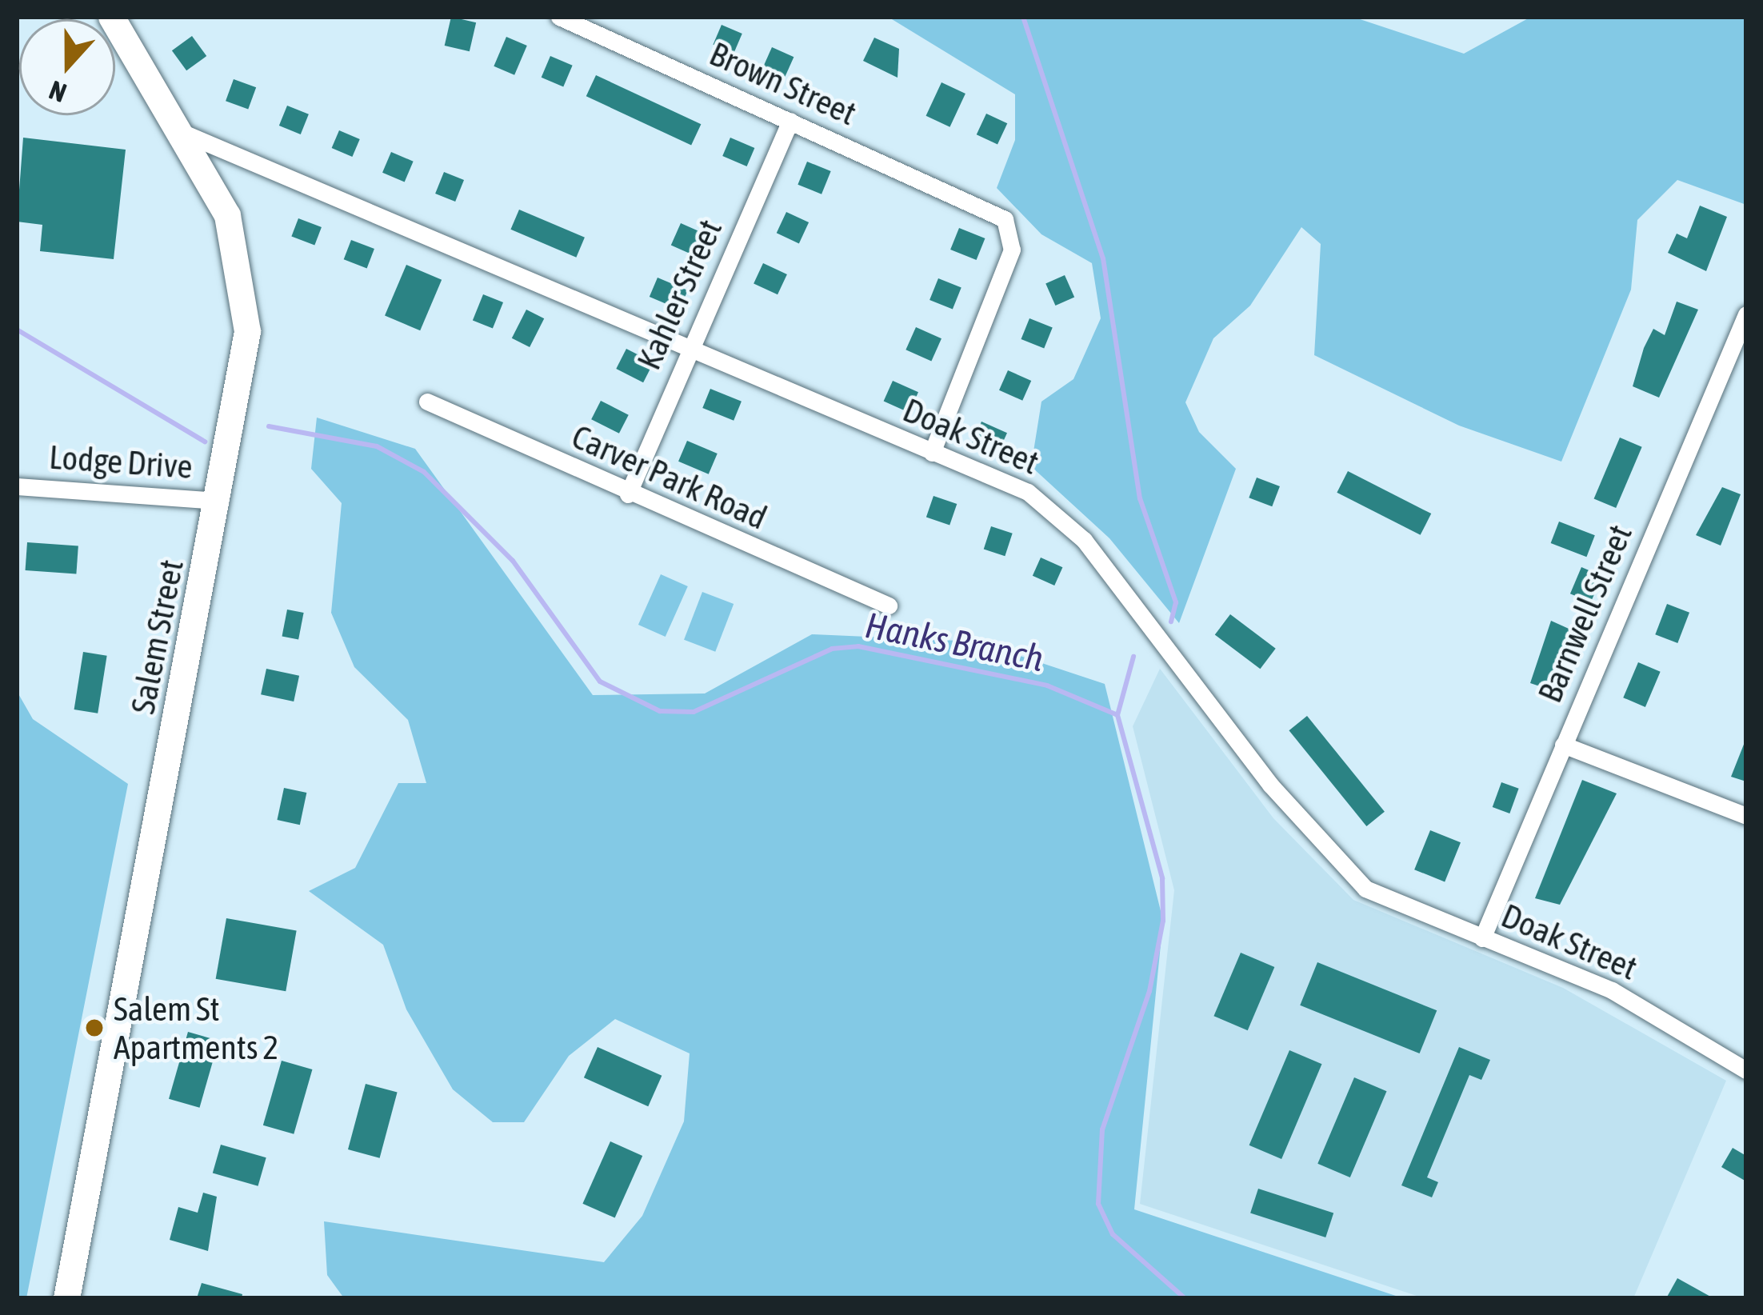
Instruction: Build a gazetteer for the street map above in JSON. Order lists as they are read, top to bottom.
{
  "streets": {
    "main road": ["Salem Street"],
    "street": [
      "Brown Street",
      "Kahler Street",
      "Doak Street",
      "Lodge Drive",
      "Carver Park Road",
      "Barnwell Street"
    ]
  },
  "crossings": [
    ["Brown Street", "Kahler Street"],
    ["Brown Street", "Doak Street"],
    ["Kahler Street", "Doak Street"],
    ["Kahler Street", "Carver Park Road"],
    ["Doak Street", "Barnwell Street"],
    ["Doak Street", "Salem Street"],
    ["Lodge Drive", "Salem Street"]
  ],
  "water": ["Hanks Branch"],
  "places": ["Salem St Apartments 2"],
  "north": "bottom"
}
